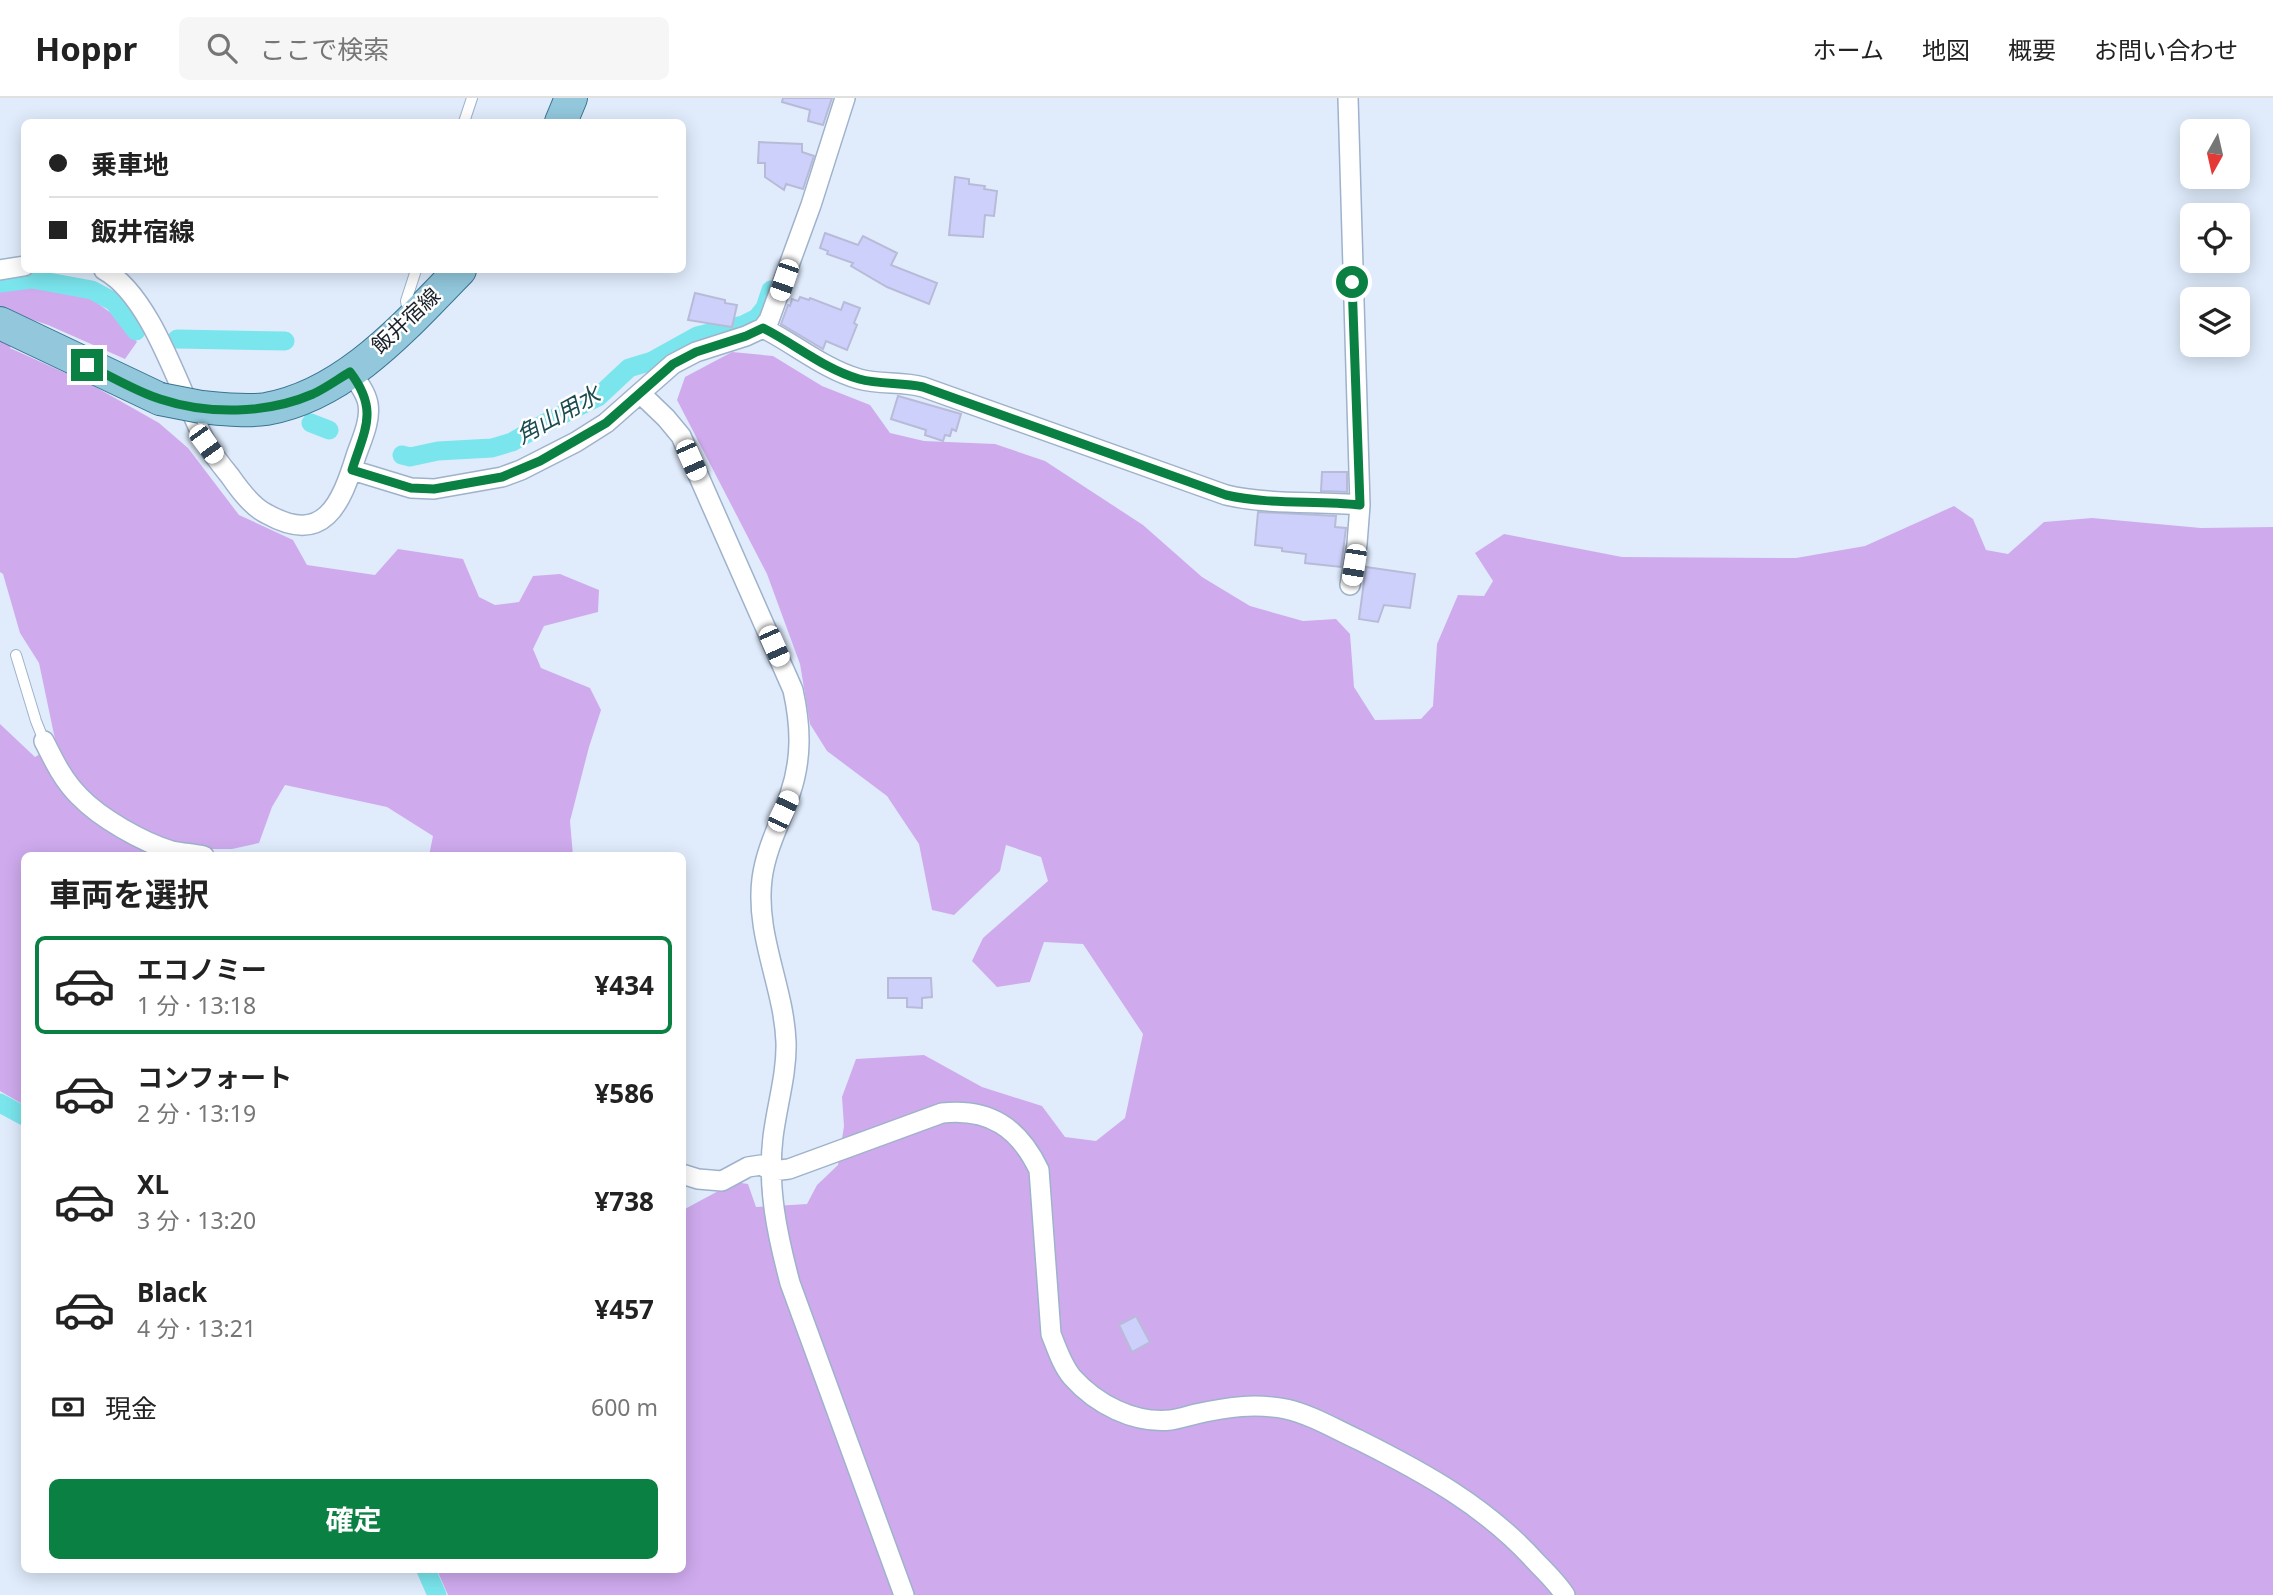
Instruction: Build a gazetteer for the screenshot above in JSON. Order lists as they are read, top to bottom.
{
  "streets": {
    "main road": ["飯井宿線"]
  },
  "water": ["角山用水"],
  "north": "bottom",
  "page": {
    "header": "Hoppr",
    "search": "ここで検索",
    "nav": [
      "ホーム",
      "地図",
      "概要",
      "お問い合わせ"
    ],
    "banner": ["乗車地", "飯井宿線"],
    "heading": "車両を選択",
    "list": [
      {
        "name": "エコノミー",
        "note": "1 分 · 13:18",
        "value": "¥434"
      },
      {
        "name": "コンフォート",
        "note": "2 分 · 13:19",
        "value": "¥586"
      },
      {
        "name": "XL",
        "note": "3 分 · 13:20",
        "value": "¥738"
      },
      {
        "name": "Black",
        "note": "4 分 · 13:21",
        "value": "¥457"
      }
    ],
    "pay": ["現金", "600 m"],
    "buttons": "確定"
  }
}
